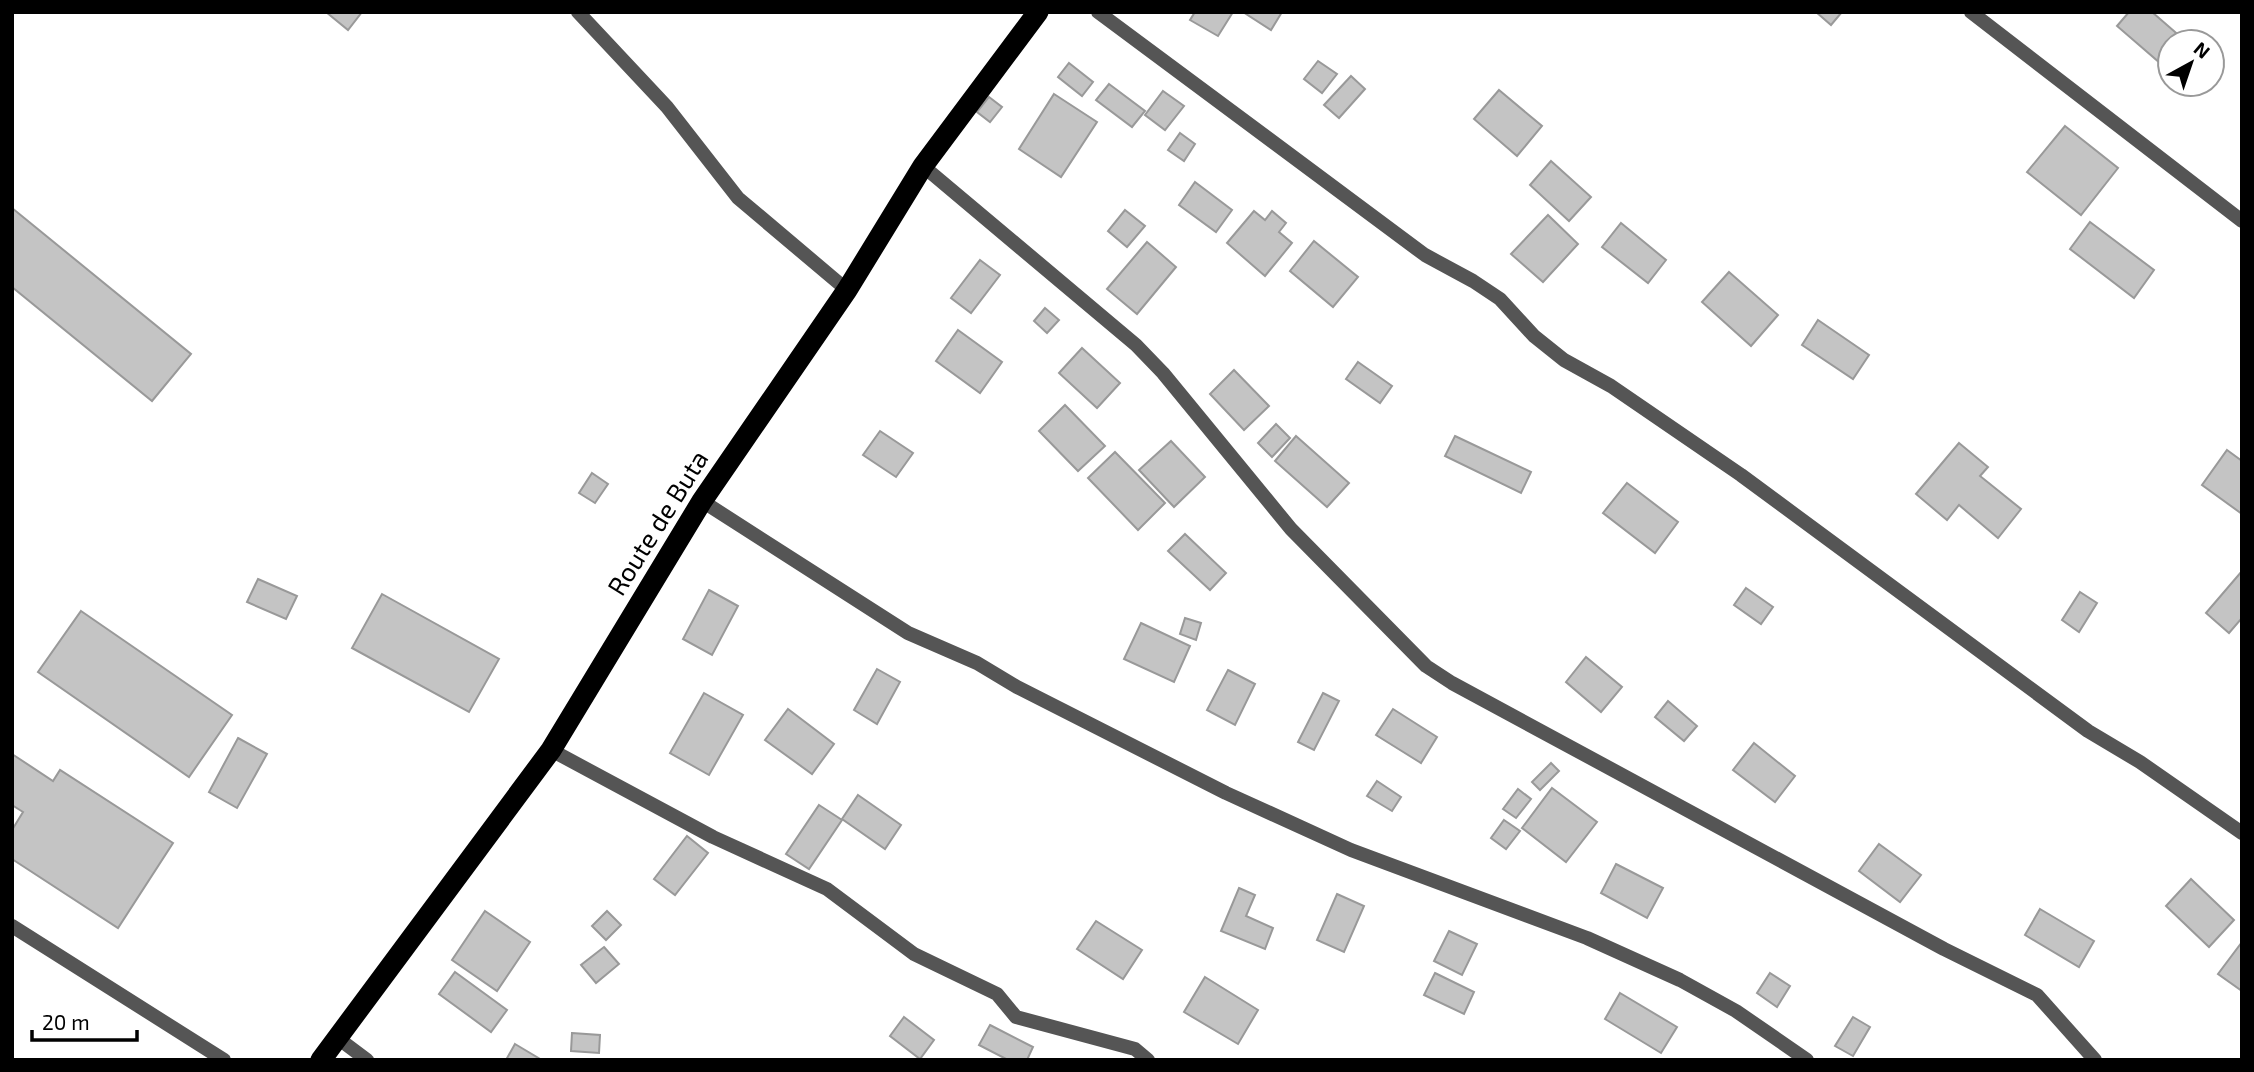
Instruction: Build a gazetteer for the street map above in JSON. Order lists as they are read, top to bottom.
{
  "streets": {
    "highway": ["Route de Buta"]
  },
  "scale_bar": "20 m",
  "north": "top right"
}
